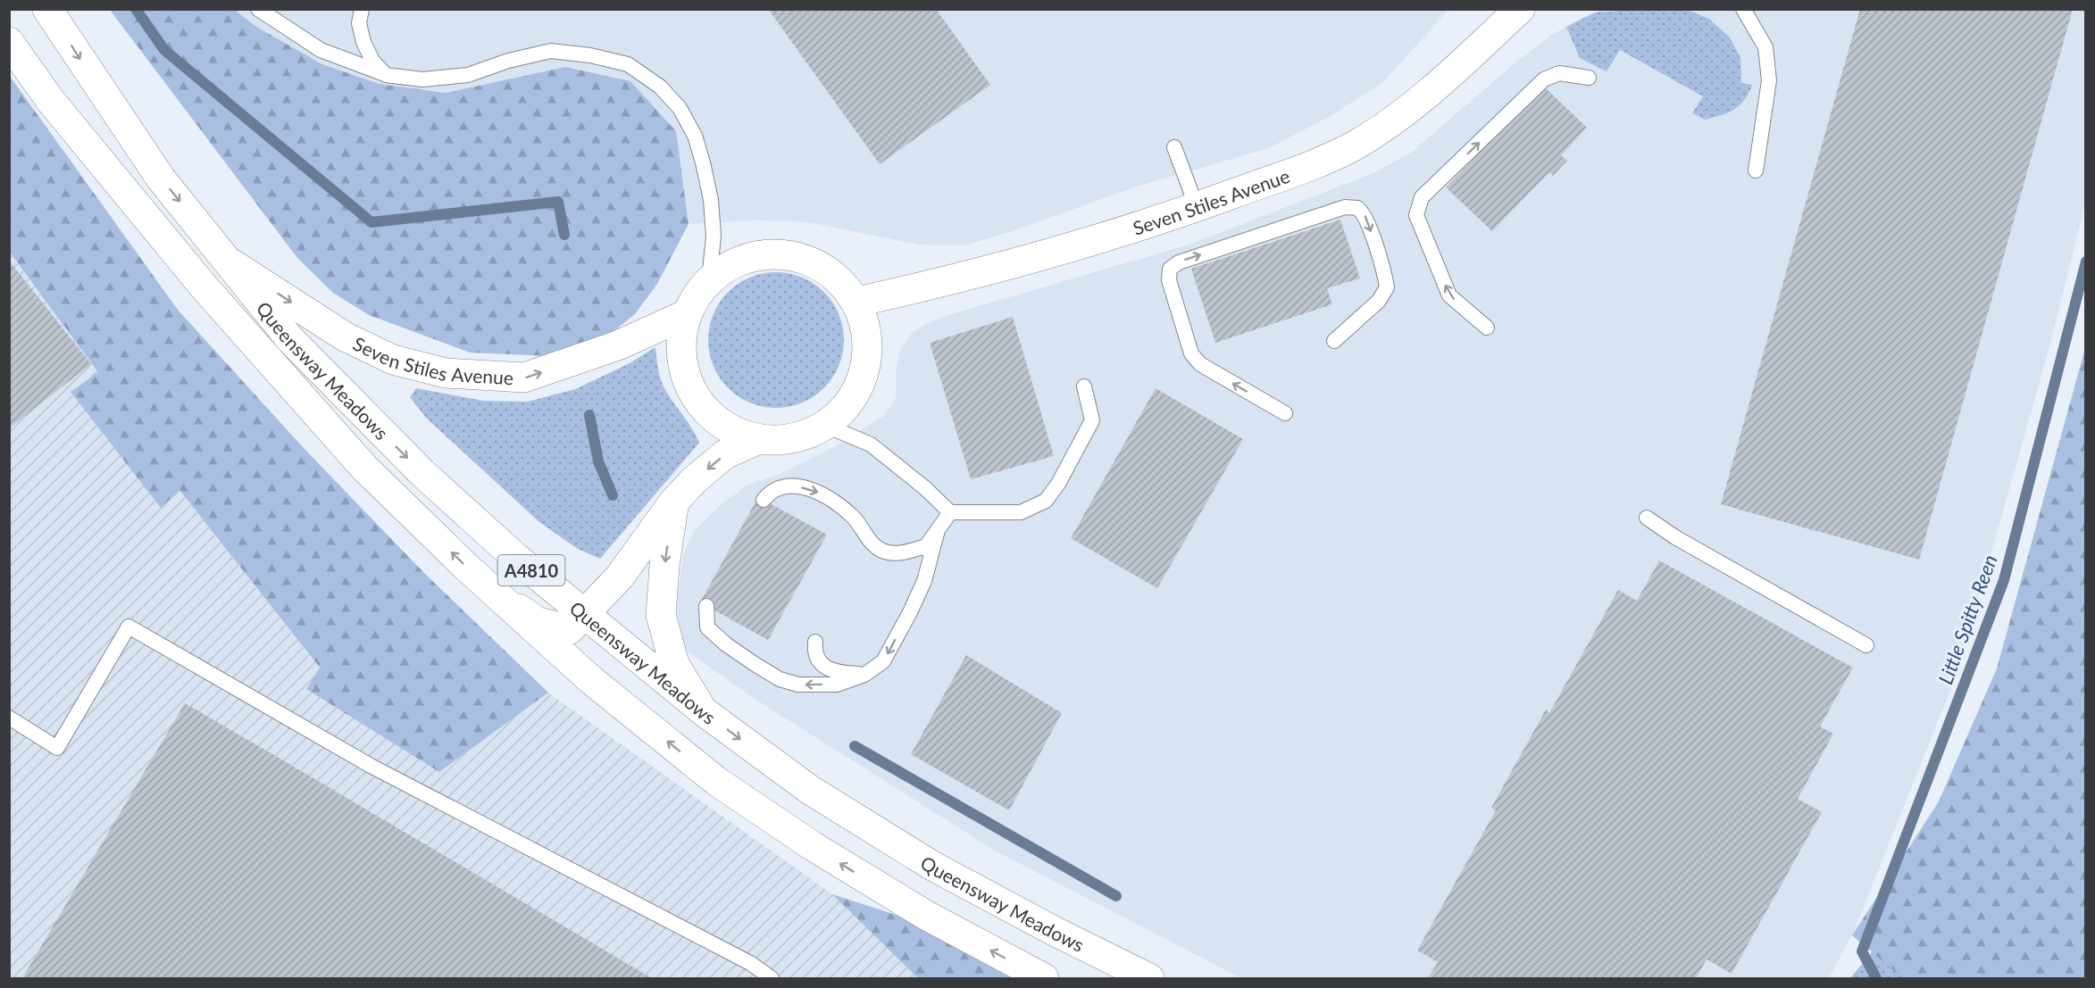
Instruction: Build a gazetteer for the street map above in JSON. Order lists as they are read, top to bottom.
{
  "streets": {
    "main road": ["Seven Stiles Avenue", "Queensway Meadows", "A4810"]
  },
  "crossings": [
    ["Seven Stiles Avenue", "Queensway Meadows"]
  ],
  "one_way": ["Seven Stiles Avenue"],
  "water": ["Little Spitty Reen"]
}
